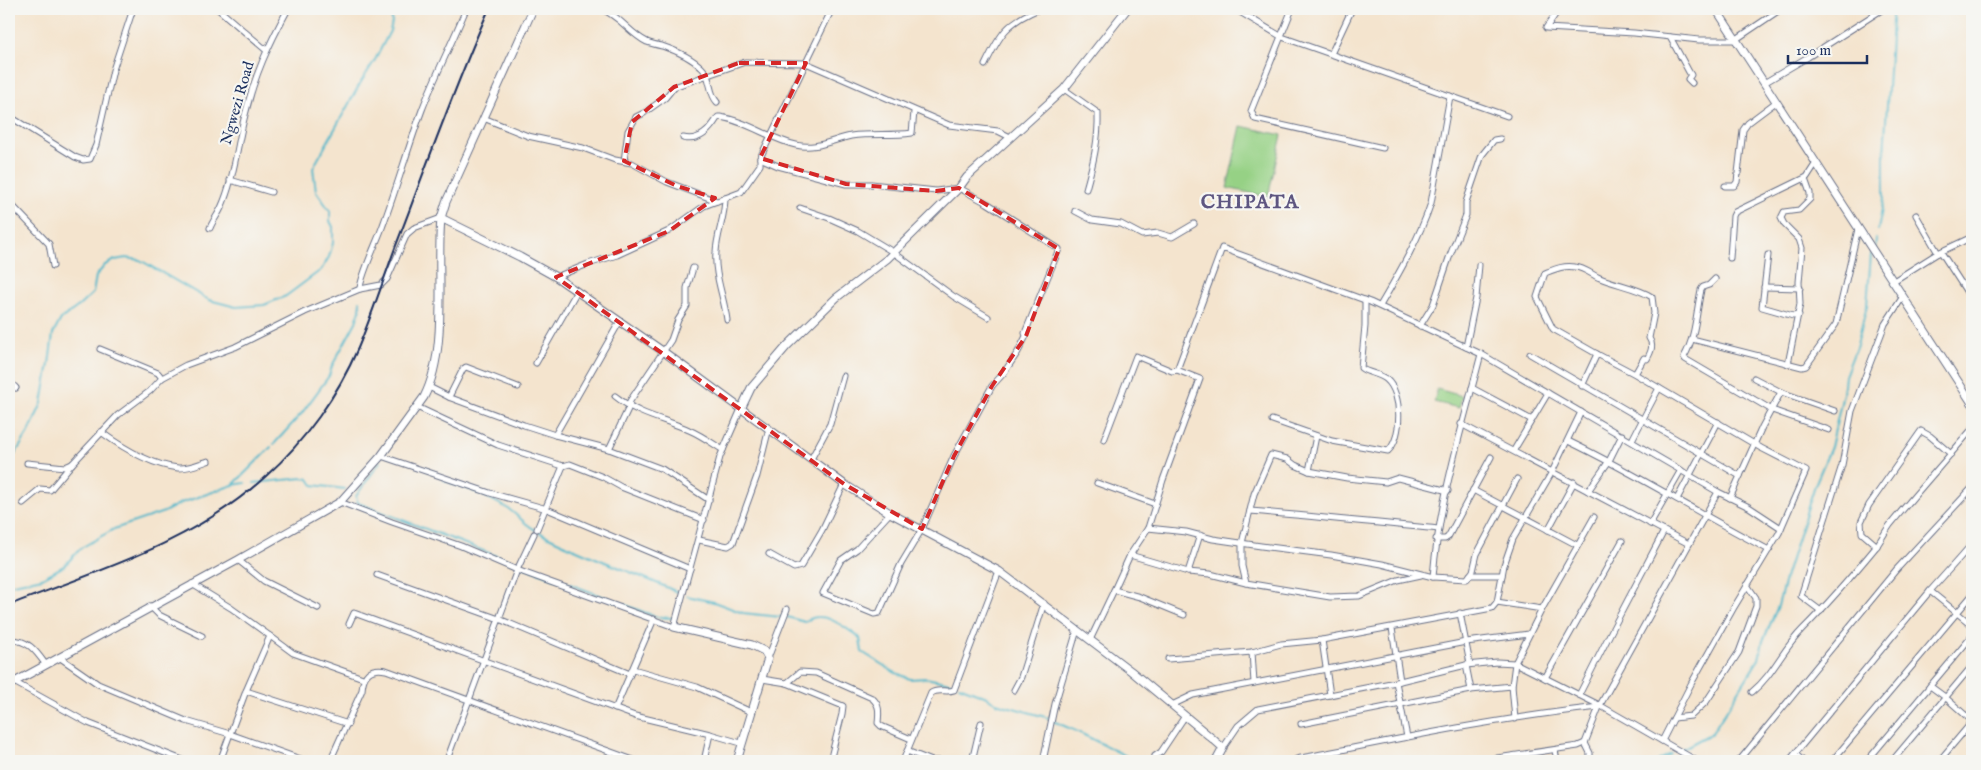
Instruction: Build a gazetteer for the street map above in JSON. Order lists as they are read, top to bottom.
{
  "streets": {
    "street": ["Ngwezi Road"]
  },
  "districts": ["CHIPATA"],
  "scale_bar": "100 m"
}
